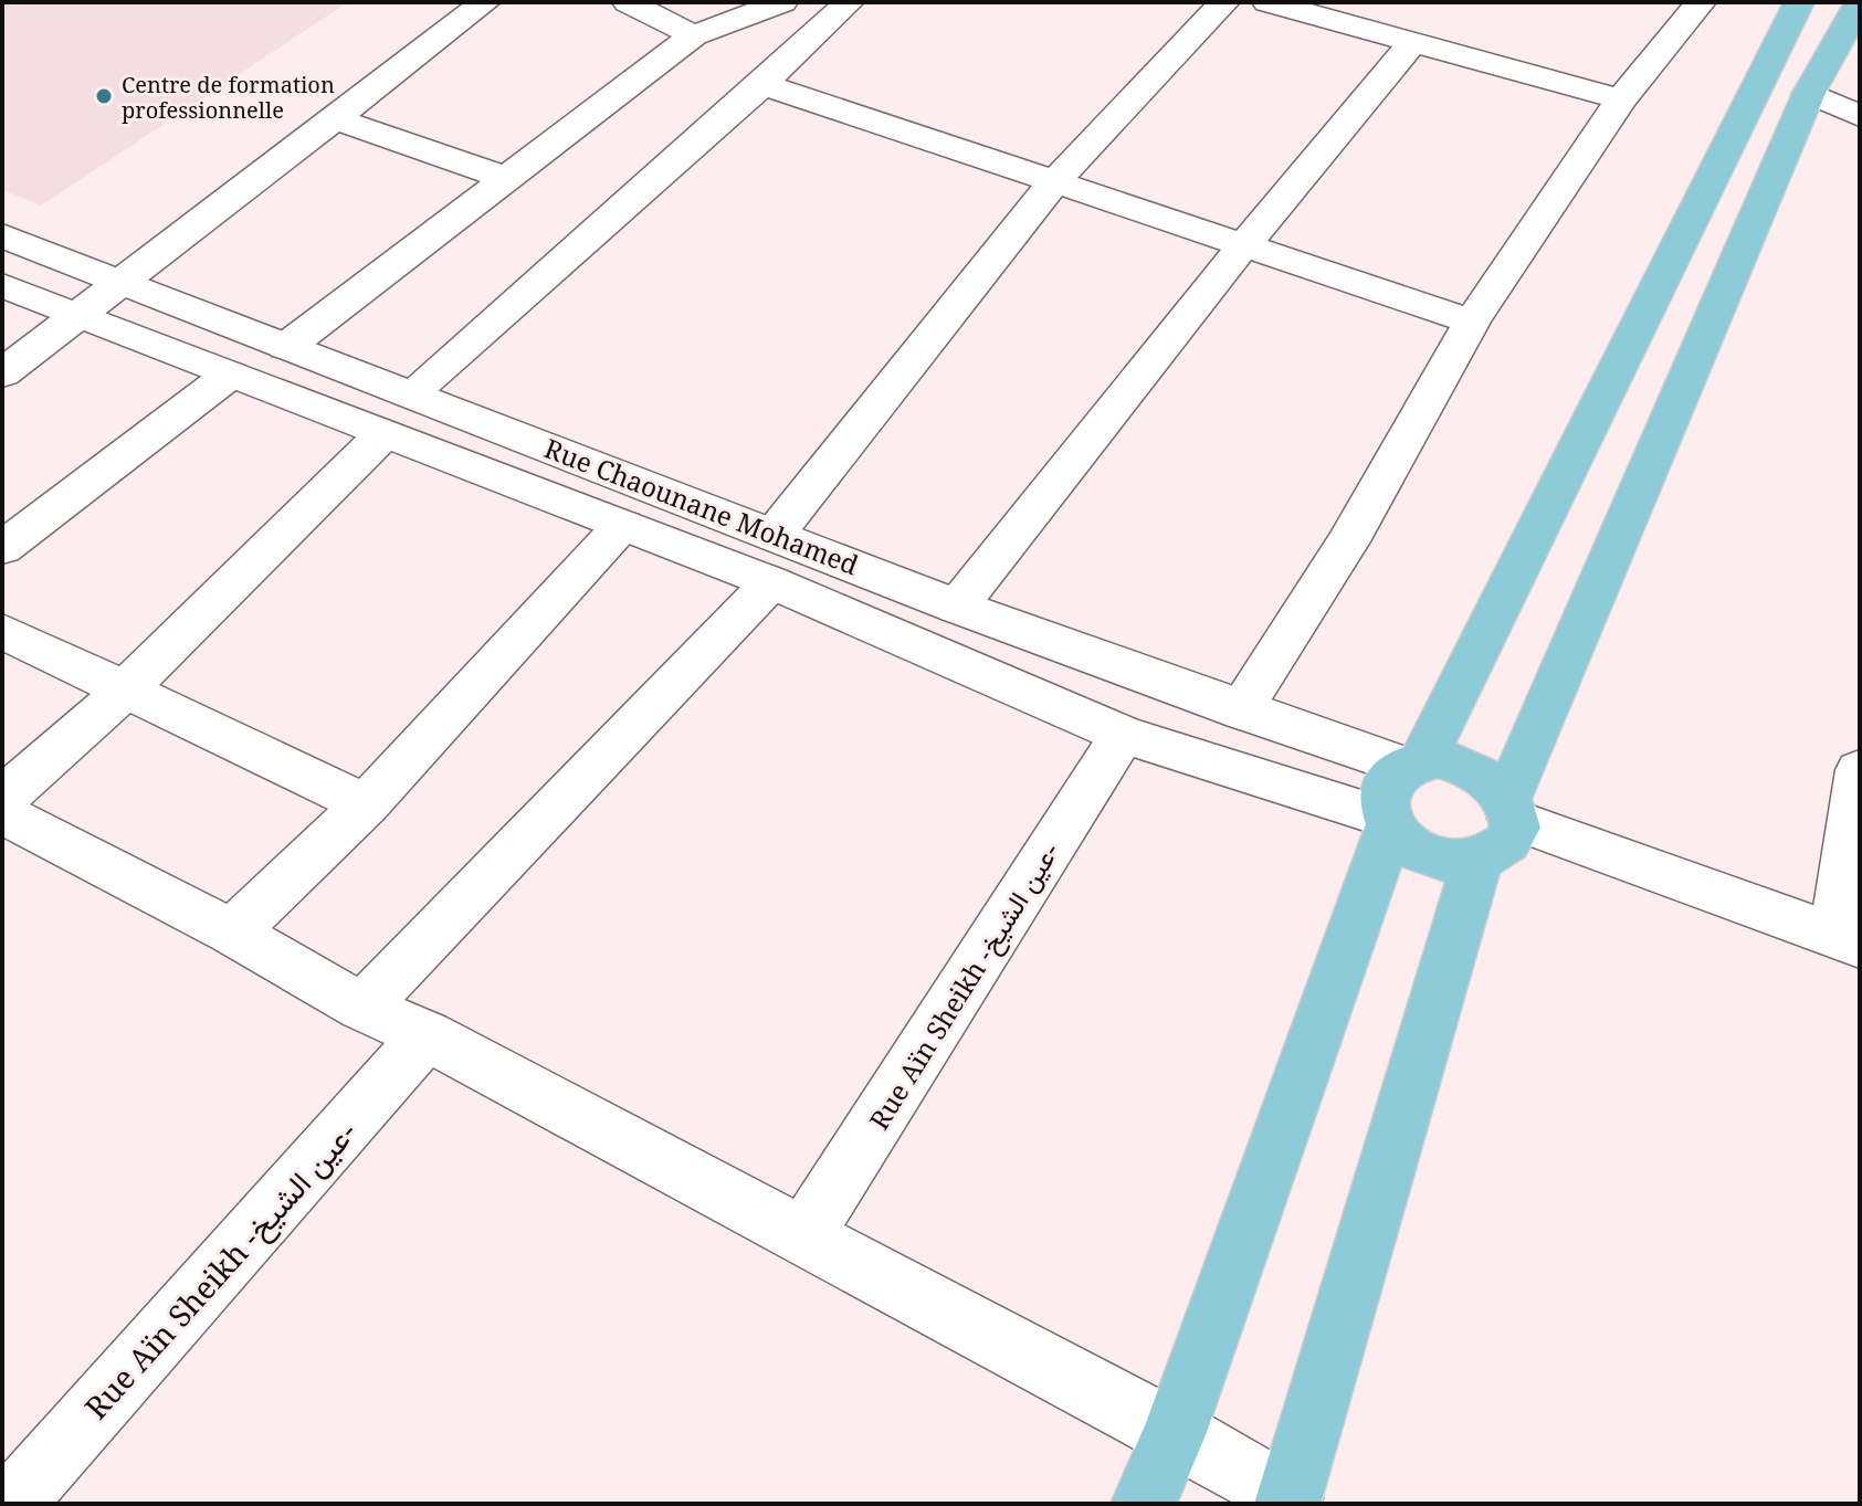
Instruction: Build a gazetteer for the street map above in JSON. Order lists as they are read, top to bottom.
{
  "streets": {
    "street": ["Rue Chaounane Mohamed", "Rue Aïn Sheikh -عين الشيخ-"]
  },
  "crossings": [
    ["Rue Chaounane Mohamed", "Rue Aïn Sheikh -عين الشيخ-"]
  ],
  "places": ["Centre de formation professionnelle"]
}
